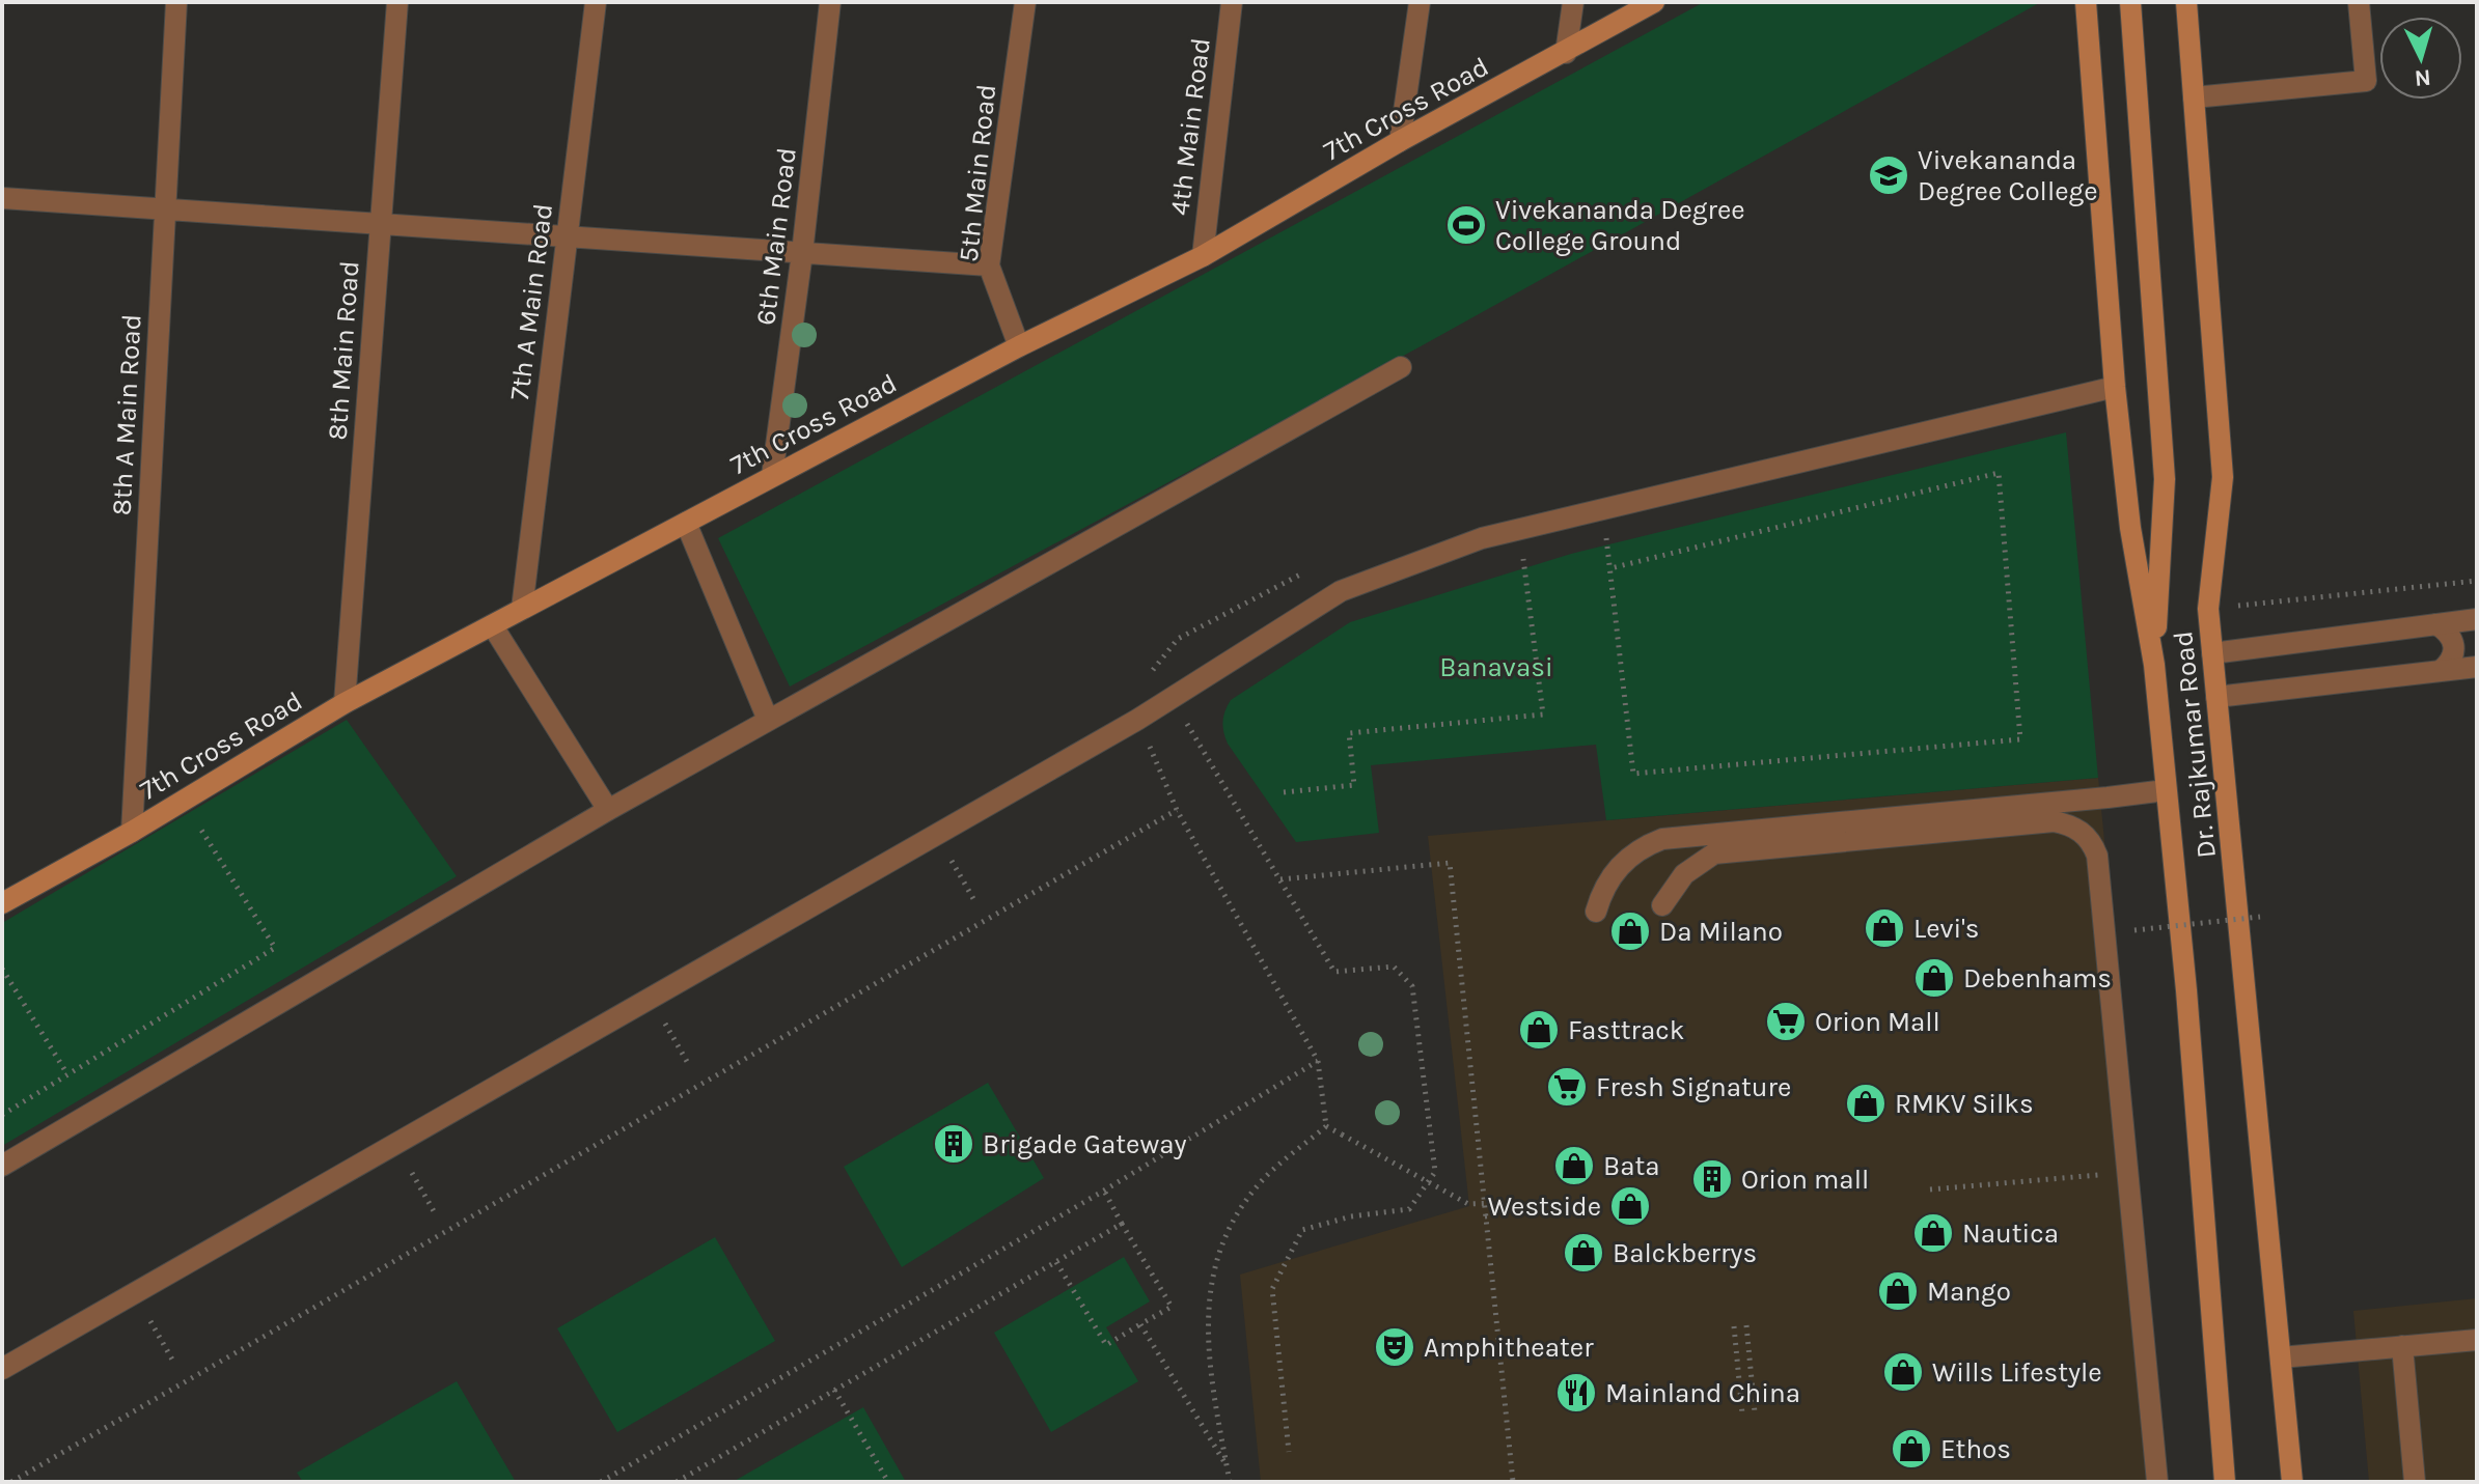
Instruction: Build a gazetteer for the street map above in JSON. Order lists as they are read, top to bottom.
{
  "streets": {
    "main road": ["7th Cross Road", "Dr. Rajkumar Road"],
    "street": [
      "4th Main Road",
      "5th Main Road",
      "6th Main Road",
      "7th A Main Road",
      "8th Main Road",
      "8th A Main Road"
    ]
  },
  "crossings": [
    ["7th Cross Road", "4th Main Road"],
    ["7th Cross Road", "5th Main Road"],
    ["7th Cross Road", "6th Main Road"],
    ["7th Cross Road", "7th A Main Road"],
    ["7th Cross Road", "8th Main Road"],
    ["7th Cross Road", "8th A Main Road"]
  ],
  "parks": ["Banavasi"],
  "places": {
    "school or university": ["Vivekananda Degree College"],
    "sports": ["Vivekananda Degree College Ground"],
    "shop": [
      "Levi's",
      "Da Milano",
      "Debenhams",
      "Fasttrack",
      "RMKV Silks",
      "Bata",
      "Westside",
      "Nautica",
      "Balckberrys",
      "Mango",
      "Wills Lifestyle",
      "Ethos"
    ],
    "supermarket": ["Orion Mall", "Fresh Signature"],
    "building": ["Brigade Gateway", "Orion mall"],
    "theatre": ["Amphitheater"],
    "restaurant": ["Mainland China"]
  },
  "north": "bottom"
}
